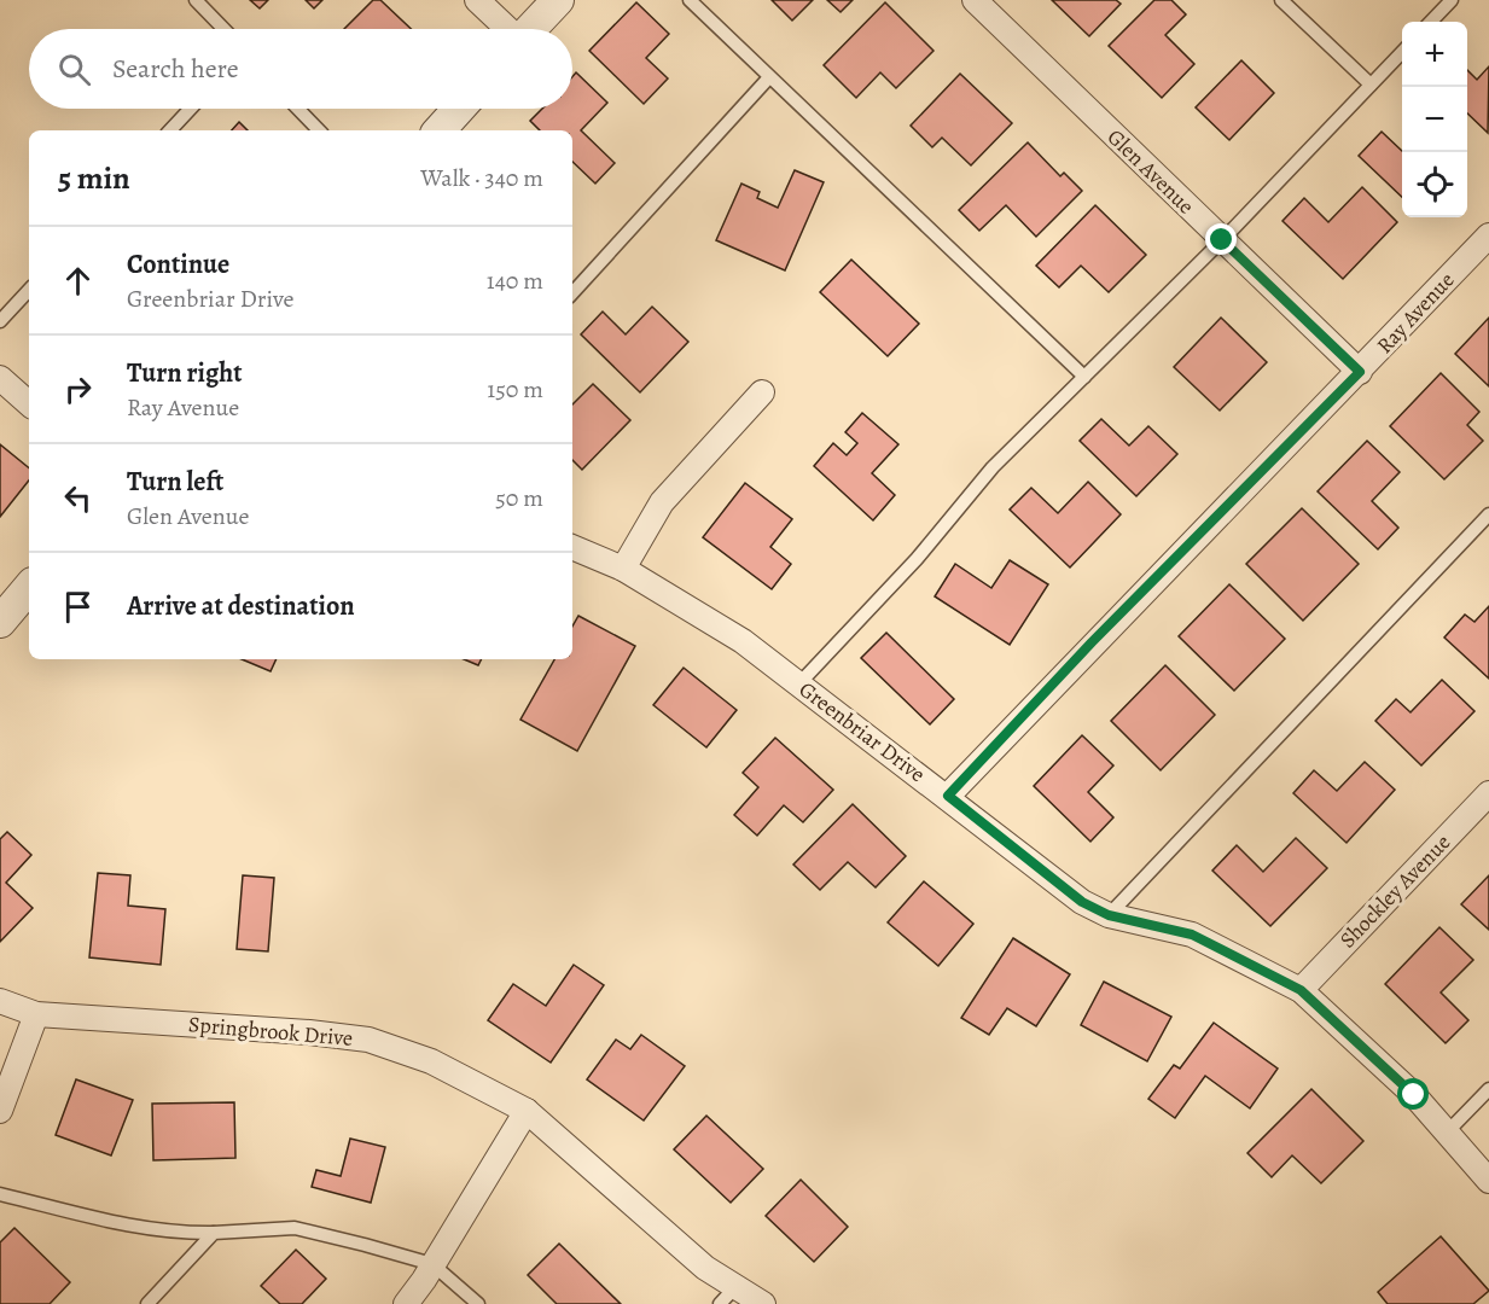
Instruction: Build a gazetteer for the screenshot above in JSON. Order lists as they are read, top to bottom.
{
  "streets": {
    "street": [
      "Glen Avenue",
      "Ray Avenue",
      "Greenbriar Drive",
      "Shockley Avenue",
      "Springbrook Drive"
    ]
  },
  "crossings": [
    ["Glen Avenue", "Ray Avenue"],
    ["Ray Avenue", "Greenbriar Drive"],
    ["Greenbriar Drive", "Shockley Avenue"]
  ],
  "page": {
    "map_buttons": ["+", "−"],
    "search": "Search here",
    "heading": ["5 min", "Walk · 340 m"],
    "list": [
      ["Continue", "Greenbriar Drive", "140 m"],
      ["Turn right", "Ray Avenue", "150 m"],
      ["Turn left", "Glen Avenue", "50 m"],
      "Arrive at destination"
    ]
  }
}
